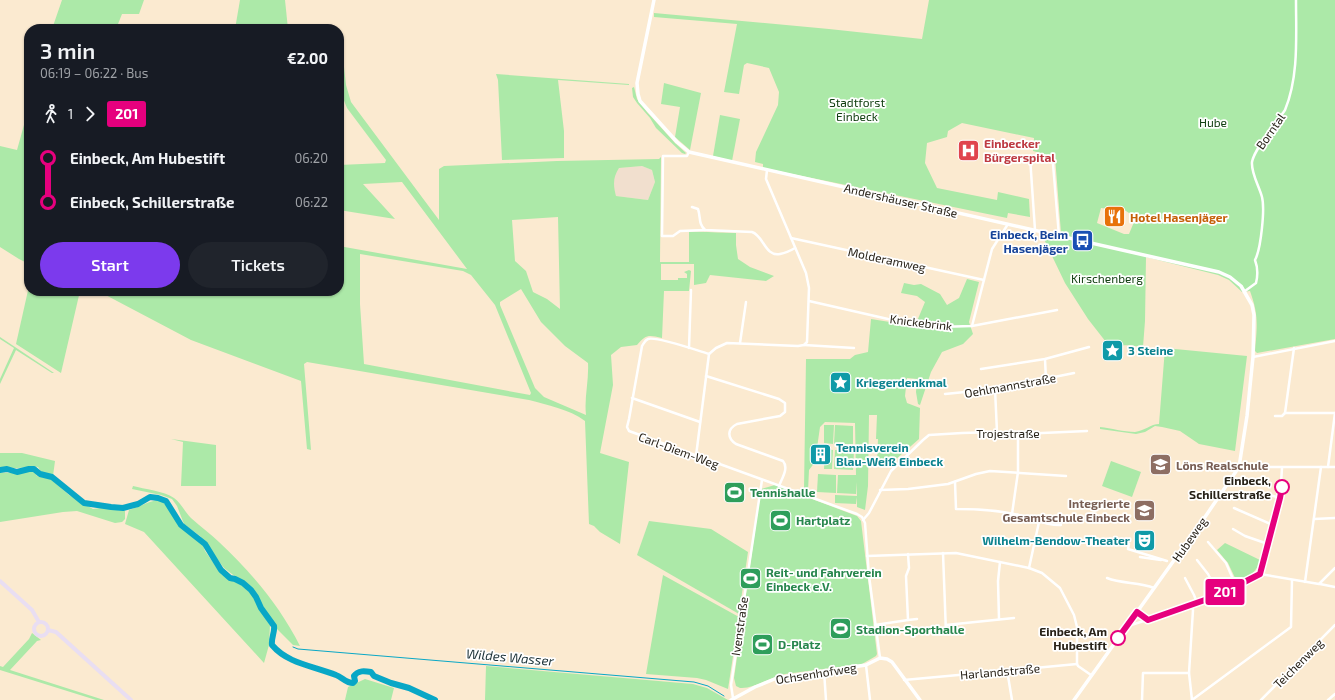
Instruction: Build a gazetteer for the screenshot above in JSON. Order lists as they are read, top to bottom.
{
  "streets": {
    "street": [
      "Borntal",
      "Andershäuser Straße",
      "Molderamweg",
      "Knickebrink",
      "Oehlmannstraße",
      "Trojestraße",
      "Carl-Diem-Weg",
      "Hubeweg",
      "Ivenstraße",
      "Teichenweg",
      "Harlandstraße",
      "Ochsenhofweg"
    ]
  },
  "crossings": [
    ["Borntal", "Andershäuser Straße"],
    ["Andershäuser Straße", "Hubeweg"],
    ["Carl-Diem-Weg", "Ivenstraße"],
    ["Ivenstraße", "Ochsenhofweg"]
  ],
  "water": ["Wildes Wasser"],
  "parks": ["Stadtforst Einbeck", "Hube", "Kirschenberg"],
  "places": {
    "hospital": ["Einbecker Bürgerspital"],
    "restaurant": ["Hotel Hasenjäger"],
    "bus stop": ["Einbeck, Beim Hasenjäger"],
    "place": ["3 Steine", "Kriegerdenkmal"],
    "building": ["Tennisverein Blau-Weiß Einbeck"],
    "school or university": ["Löns Realschule", "Integrierte Gesamtschule Einbeck"],
    "other": ["Einbeck, Schillerstraße", "Einbeck, Am Hubestift"],
    "sports": [
      "Tennishalle",
      "Hartplatz",
      "Reit- und Fahrverein Einbeck e.V.",
      "Stadion-Sporthalle",
      "D-Platz"
    ],
    "theatre": ["Wilhelm-Bendow-Theater"]
  },
  "lines": ["bus line 201"],
  "page": {
    "on_map": "201",
    "heading": ["3 min", "06:19 – 06:22 · Bus", "€2.00"],
    "legs": ["1", "201"],
    "list": [
      {
        "name": "Einbeck, Am Hubestift",
        "value": "06:20"
      },
      {
        "name": "Einbeck, Schillerstraße",
        "value": "06:22"
      }
    ],
    "buttons": ["Start", "Tickets"]
  }
}
